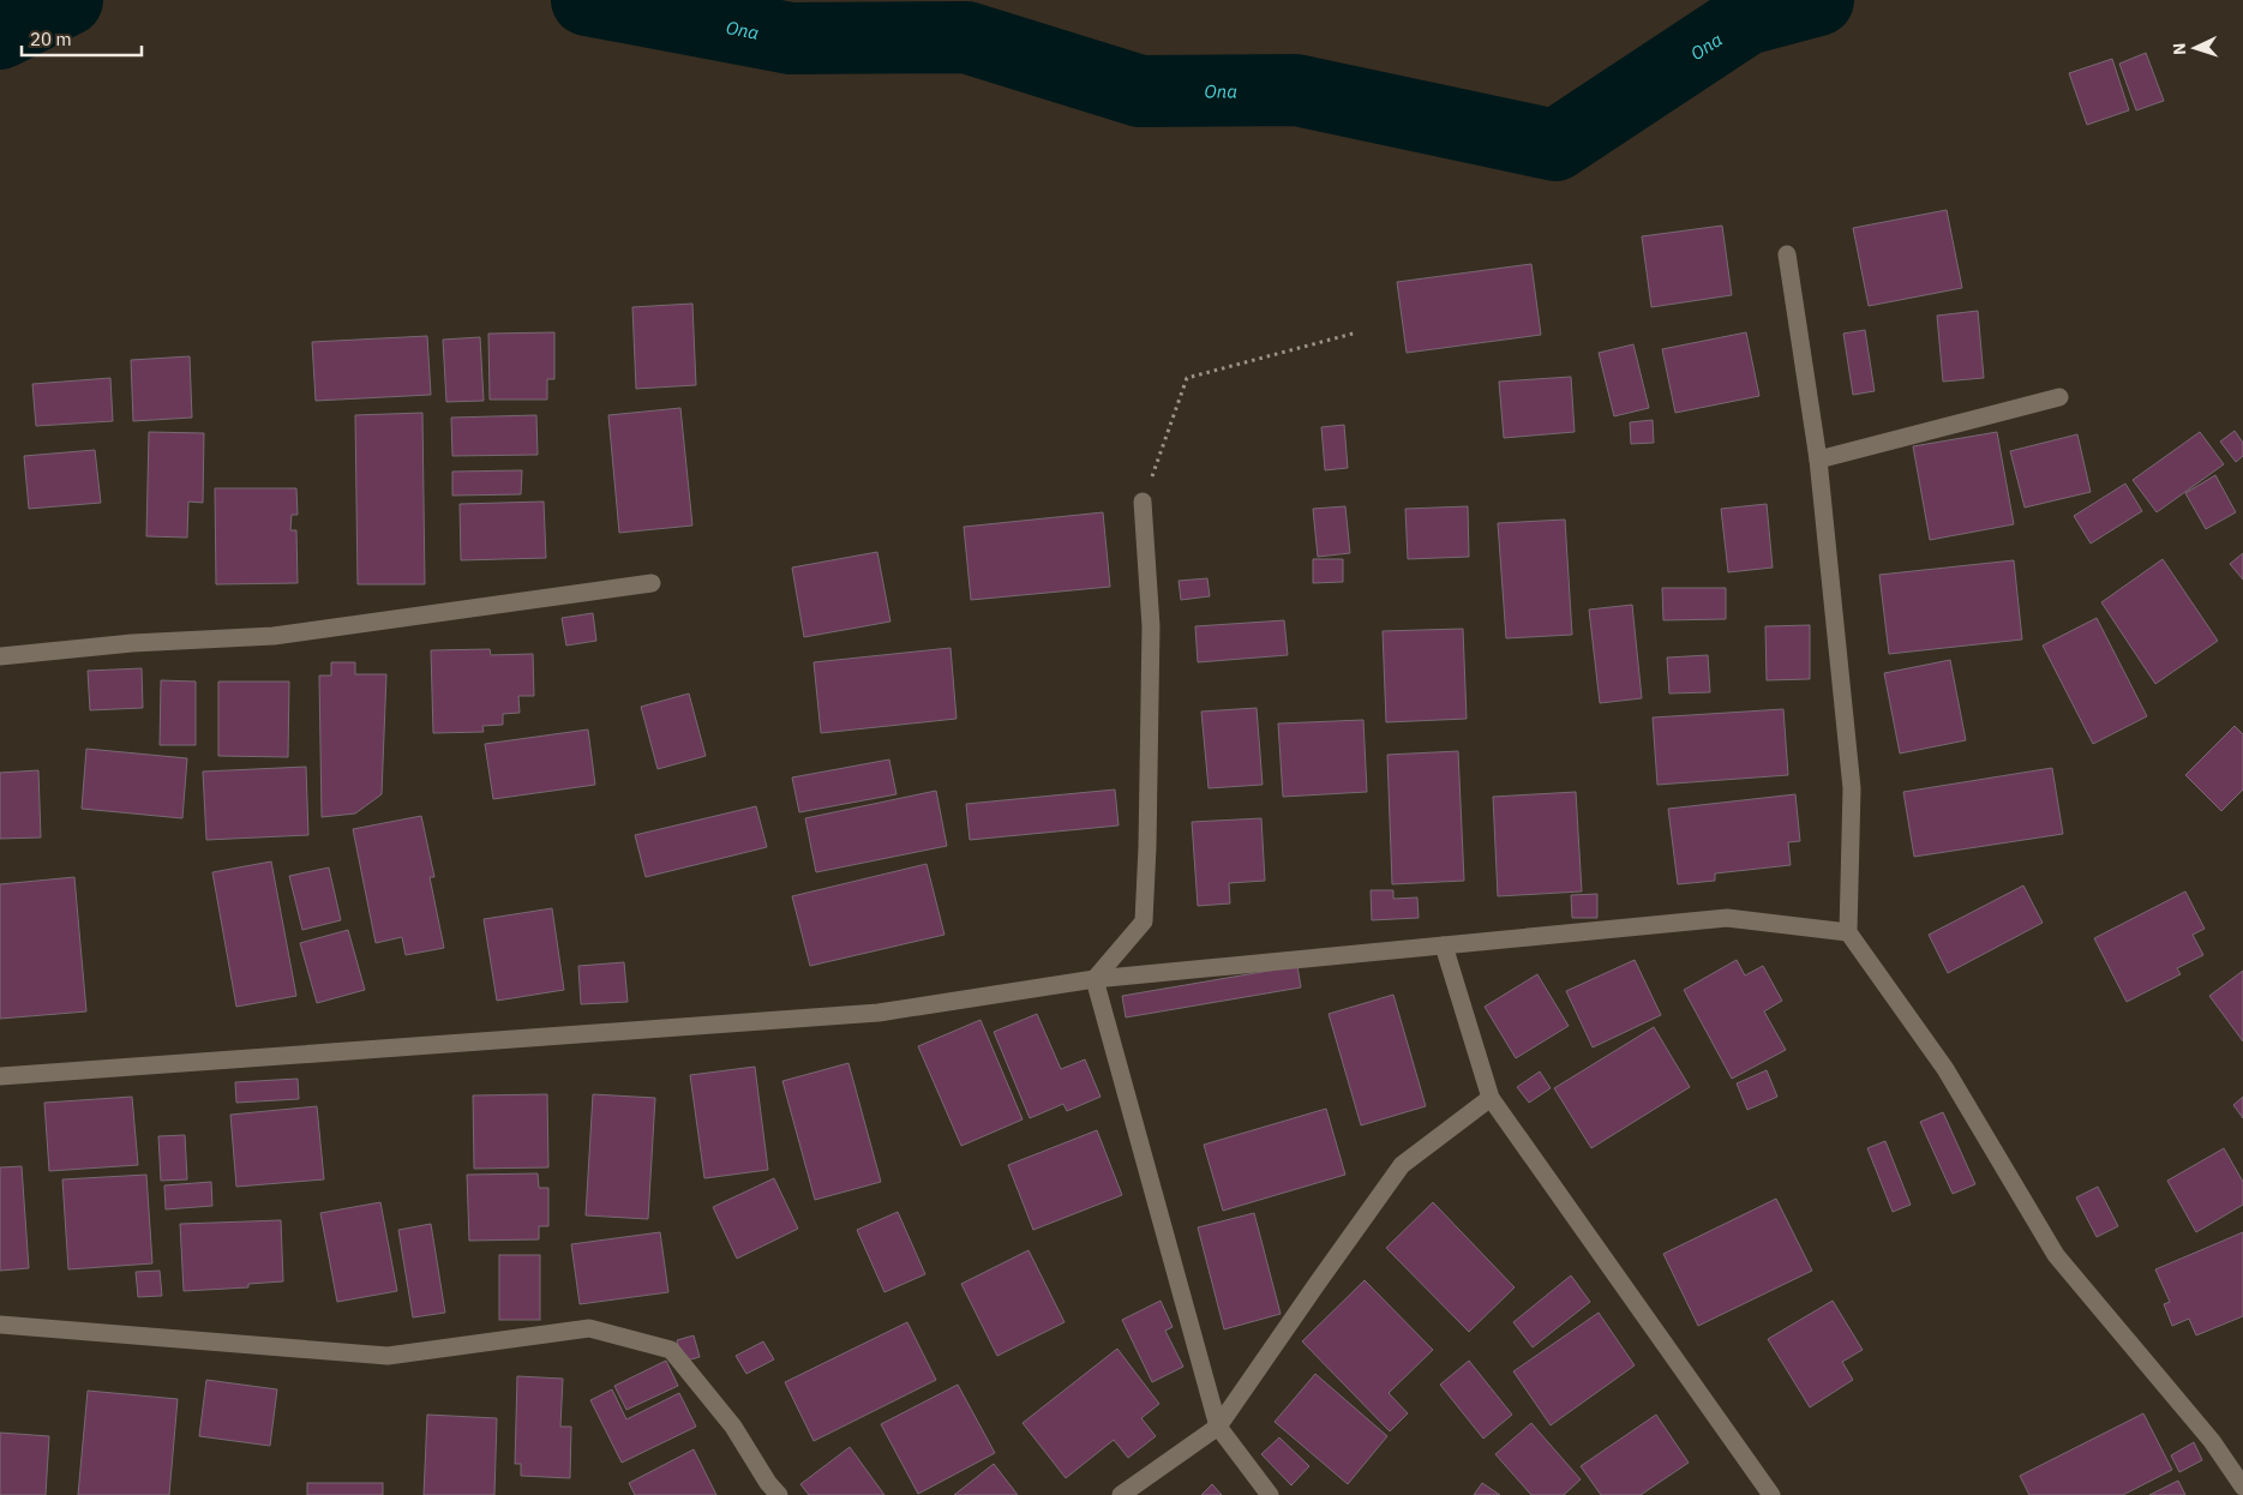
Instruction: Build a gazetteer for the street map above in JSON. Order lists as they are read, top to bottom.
{
  "water": ["Ona"],
  "scale_bar": "20 m",
  "north": "left"
}
